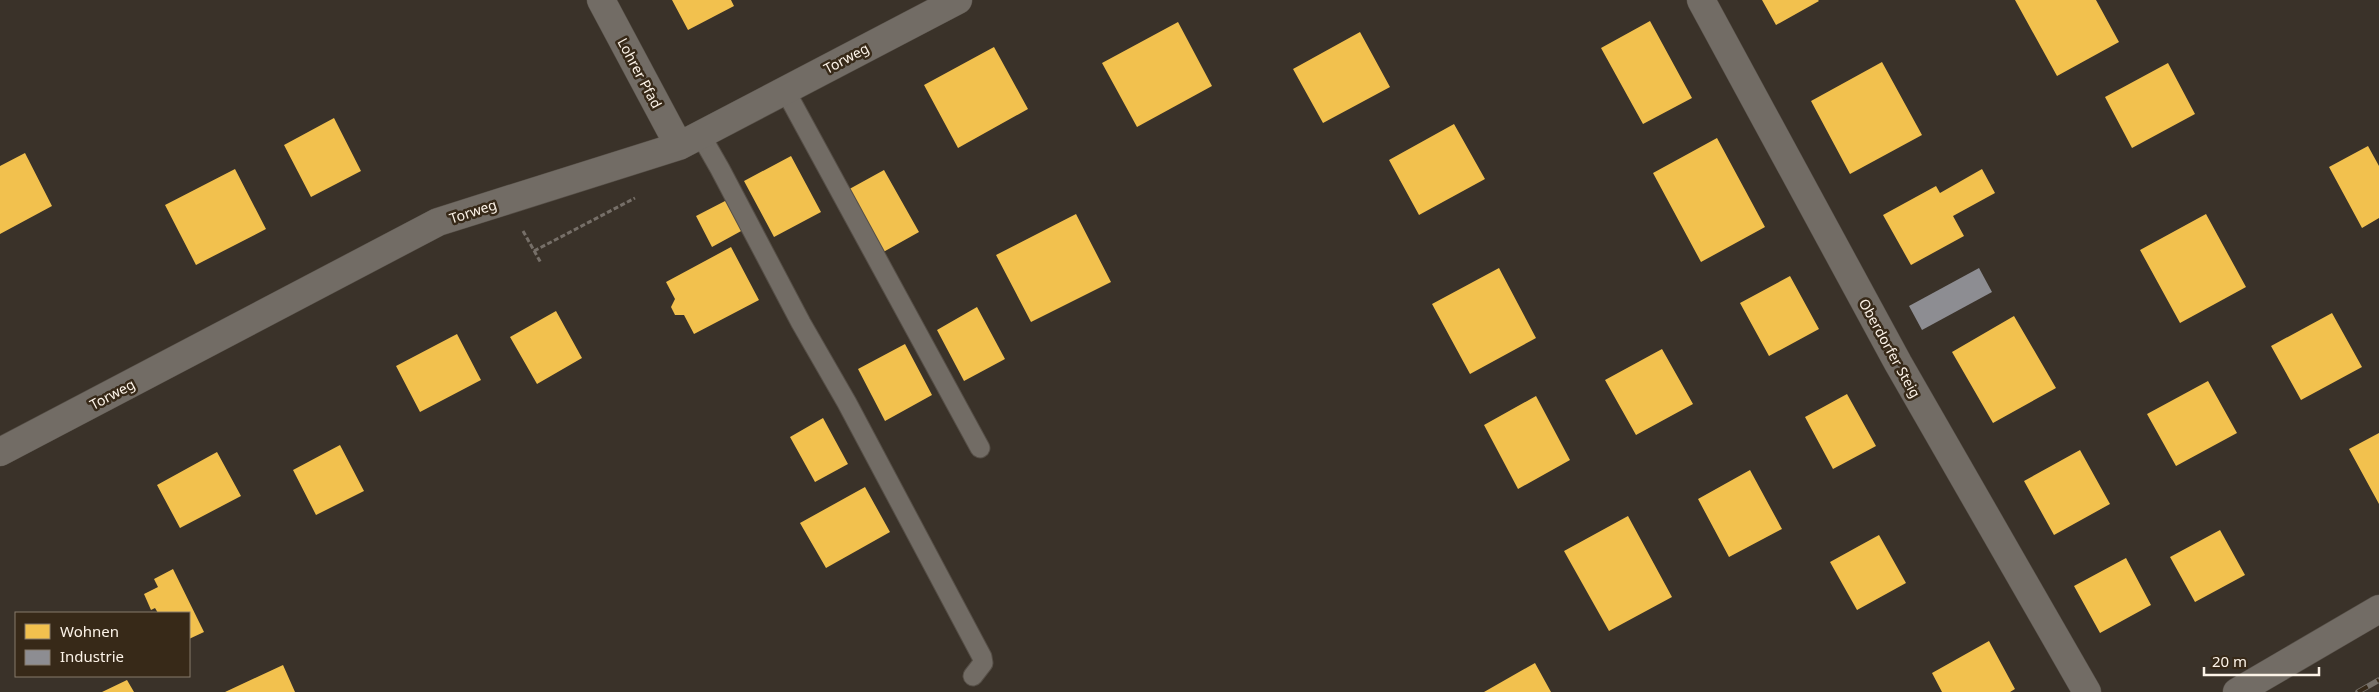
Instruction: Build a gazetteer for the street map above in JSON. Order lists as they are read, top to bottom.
{
  "streets": {
    "street": ["Torweg", "Lohrer Pfad", "Oberdorfer Steig"]
  },
  "crossings": [
    ["Torweg", "Lohrer Pfad"]
  ],
  "legend": ["Wohnen", "Industrie"],
  "scale_bar": "20 m"
}
